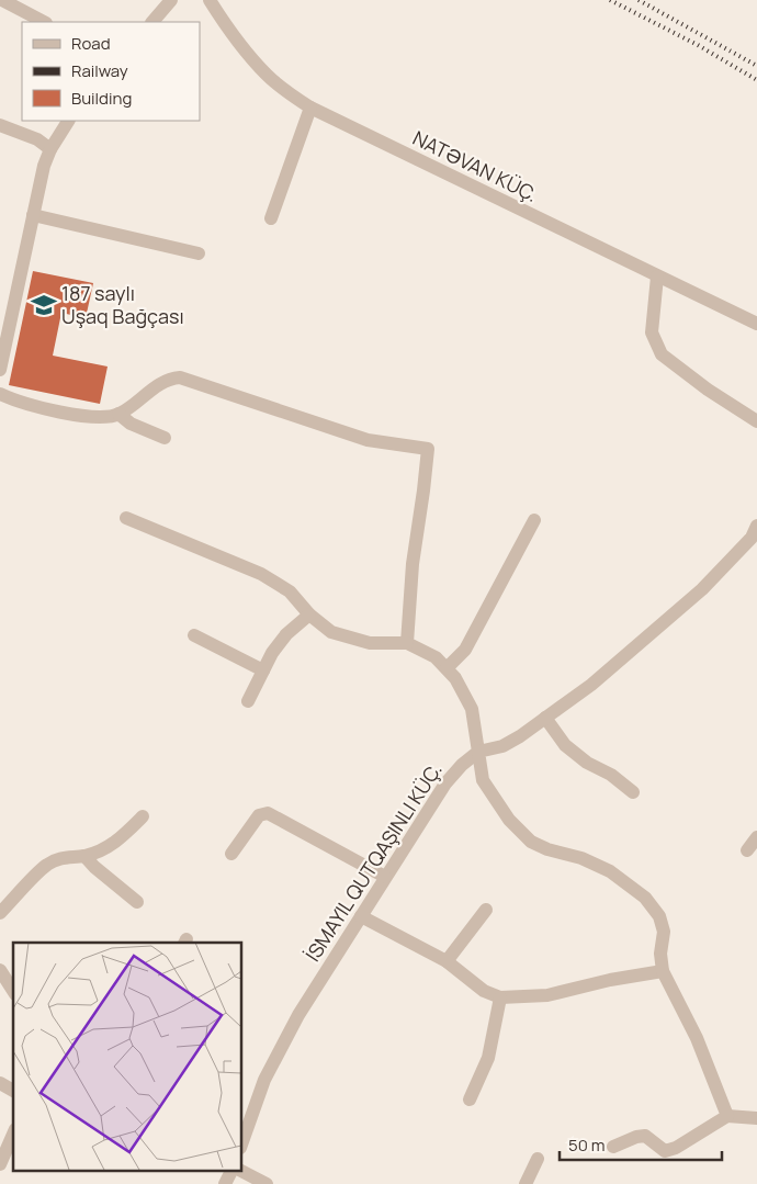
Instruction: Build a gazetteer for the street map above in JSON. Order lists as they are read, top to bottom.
{
  "streets": {
    "street": ["NATƏVAN KÜÇ."]
  },
  "places": {
    "school or university": ["187 saylı Uşaq Bağçası"]
  },
  "legend": ["Road", "Railway", "Building"],
  "scale_bar": "50 m"
}
